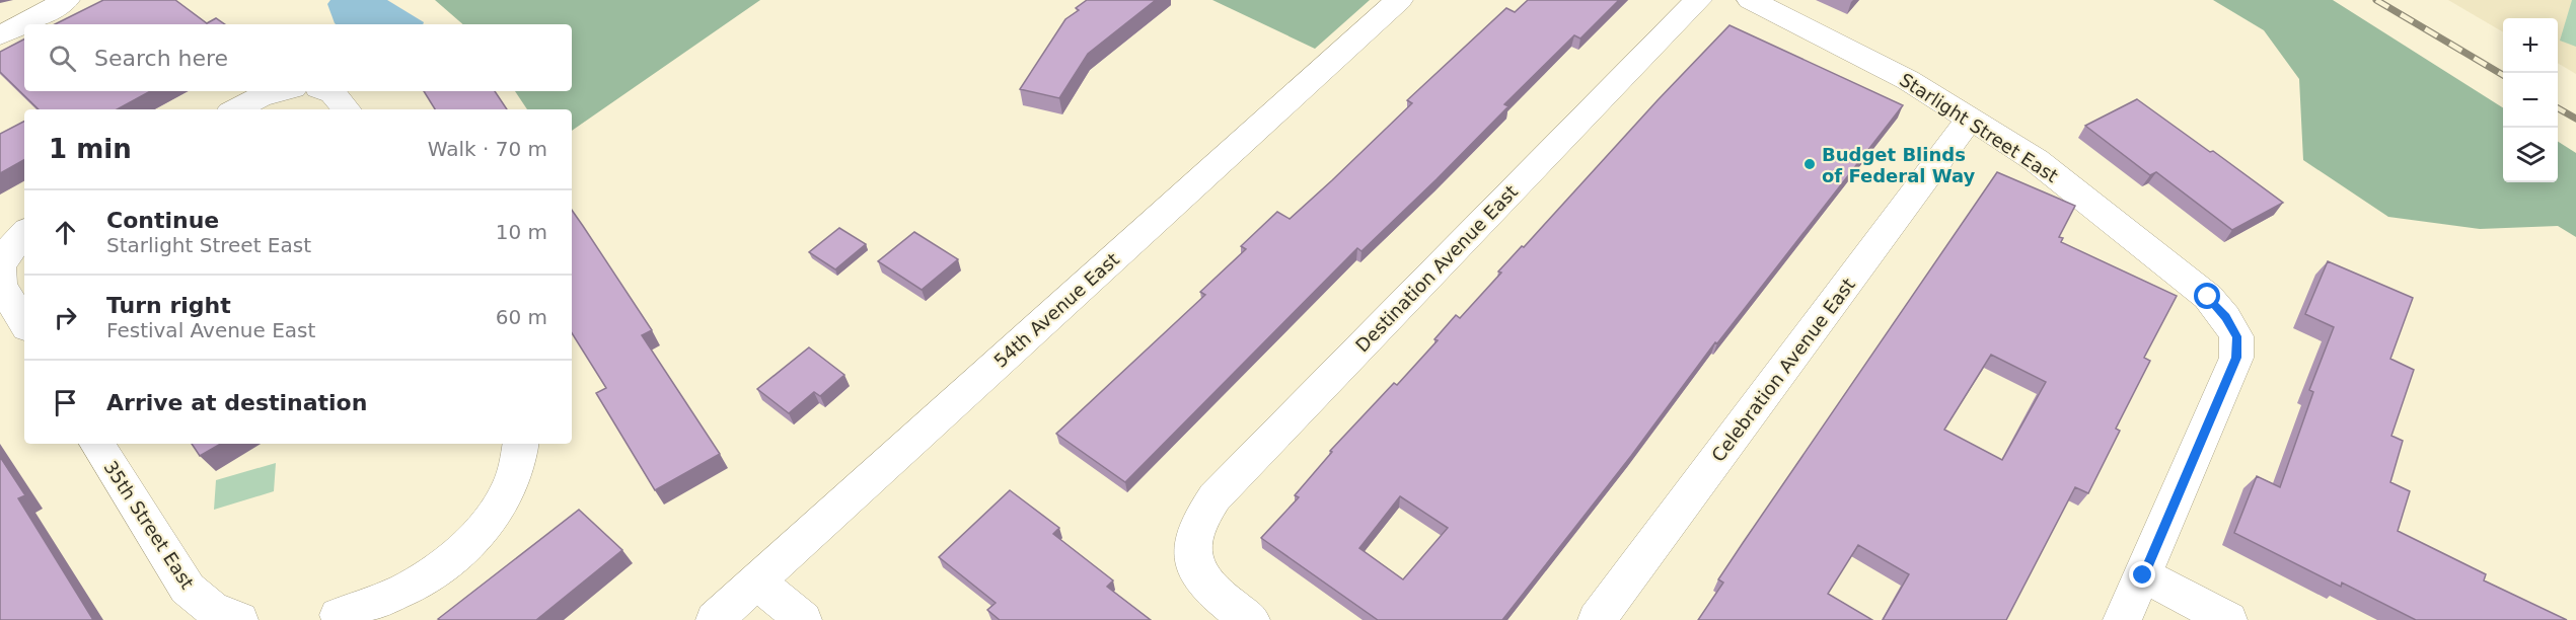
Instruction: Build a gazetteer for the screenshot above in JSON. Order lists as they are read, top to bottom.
{
  "streets": {
    "street": [
      "Starlight Street East",
      "Destination Avenue East",
      "54th Avenue East",
      "Celebration Avenue East",
      "35th Street East"
    ]
  },
  "crossings": [
    ["Starlight Street East", "Celebration Avenue East"]
  ],
  "places": ["Budget Blinds of Federal Way"],
  "page": {
    "map_buttons": ["+", "−"],
    "search": "Search here",
    "heading": ["1 min", "Walk · 70 m"],
    "list": [
      ["Continue", "Starlight Street East", "10 m"],
      ["Turn right", "Festival Avenue East", "60 m"],
      "Arrive at destination"
    ]
  }
}
